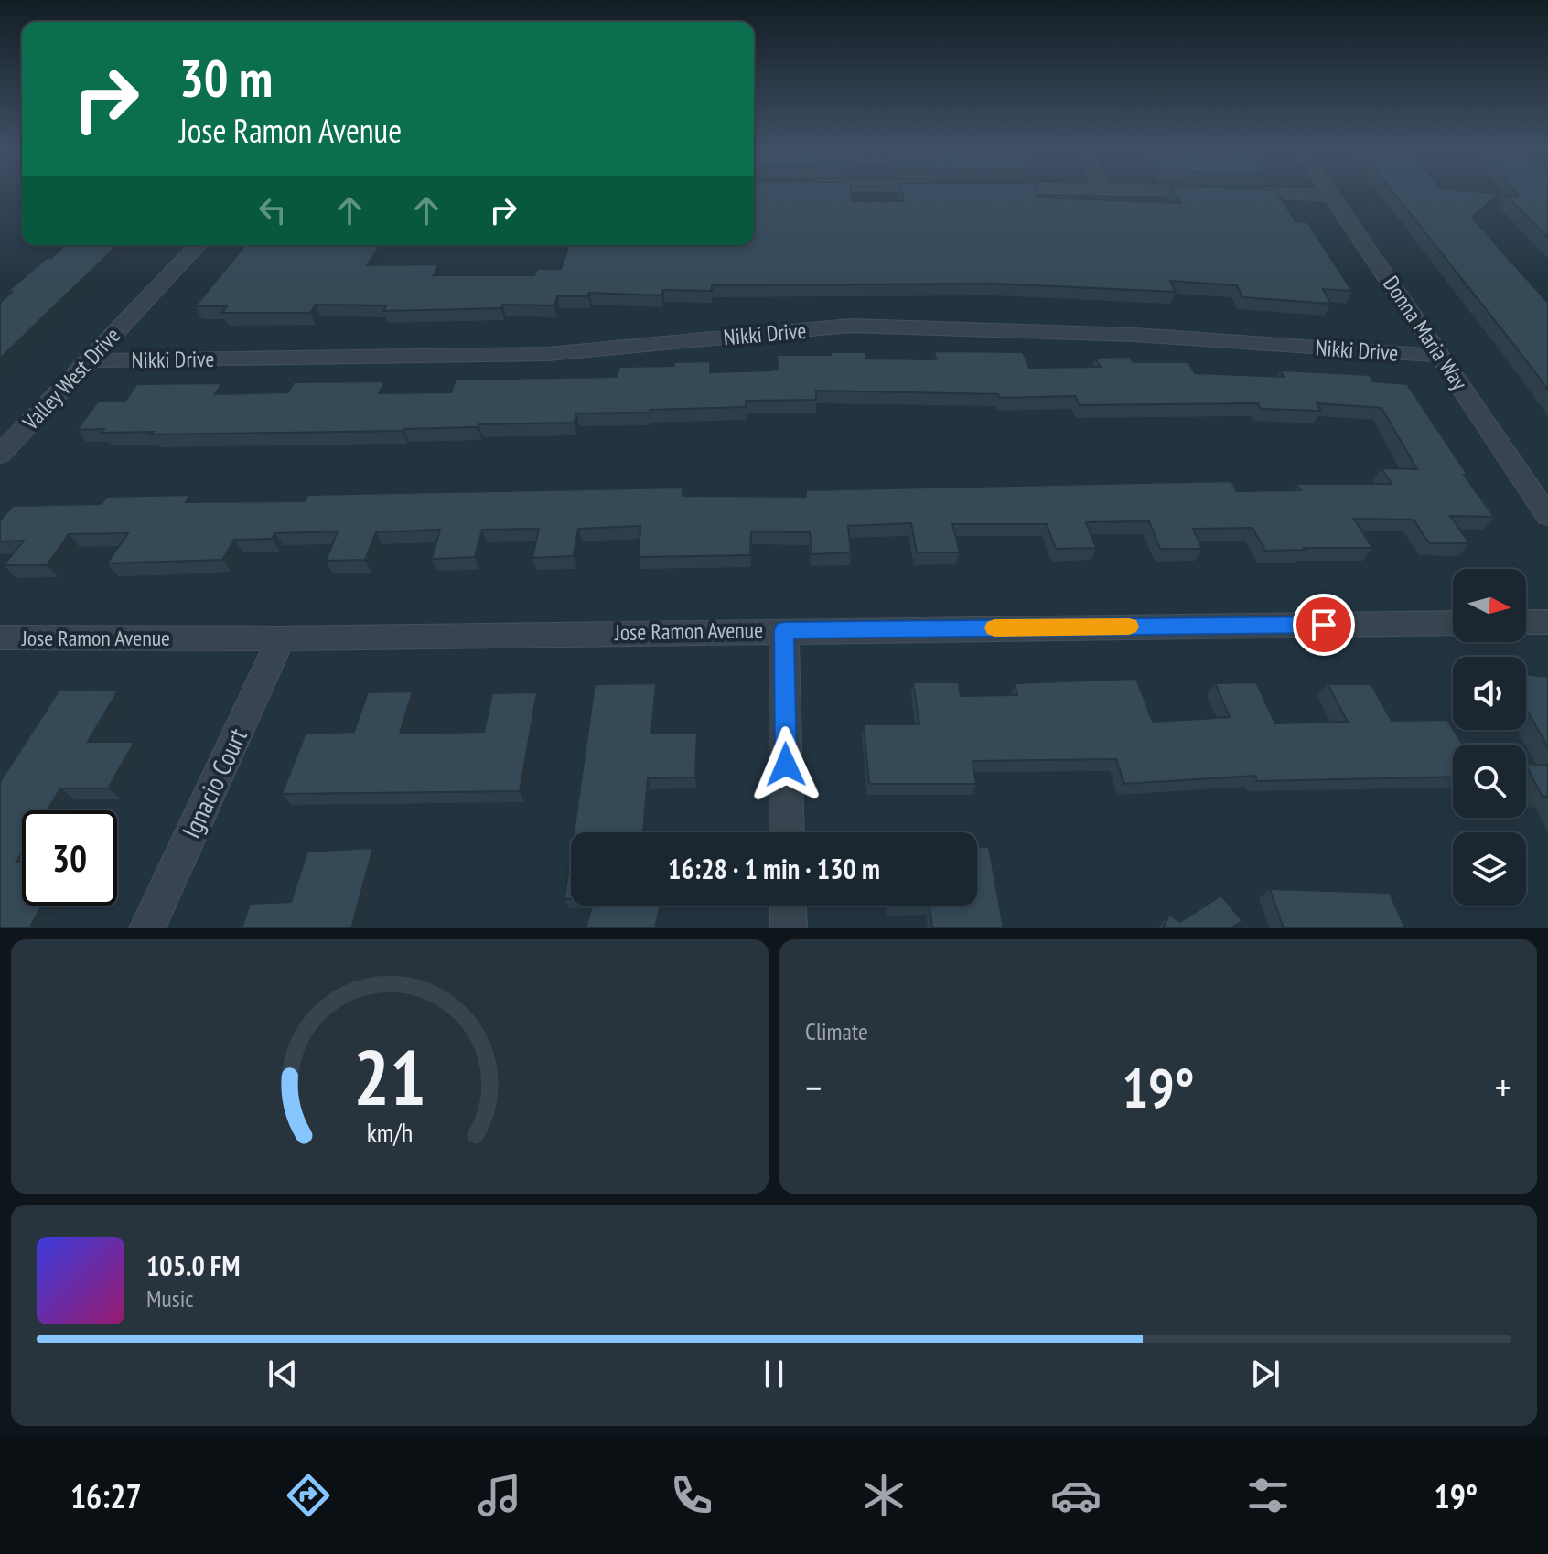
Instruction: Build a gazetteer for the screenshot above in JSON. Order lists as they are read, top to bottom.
{
  "streets": {
    "street": [
      "Donna Maria Way",
      "Nikki Drive",
      "Valley West Drive",
      "Jose Ramon Avenue",
      "Ignacio Court"
    ]
  },
  "crossings": [
    ["Donna Maria Way", "Nikki Drive"],
    ["Nikki Drive", "Valley West Drive"],
    ["Jose Ramon Avenue", "Ignacio Court"]
  ],
  "north": "right",
  "page": {
    "turn": ["30 m", "Jose Ramon Avenue"],
    "limit": "30",
    "trip": "16:28 · 1 min · 130 m",
    "tile": "Climate",
    "heat": ["−", "19°", "+"],
    "song": ["105.0 FM", "Music"],
    "tabs": ["16:27", "19°"],
    "gauge": ["21", "km/h"]
  }
}
